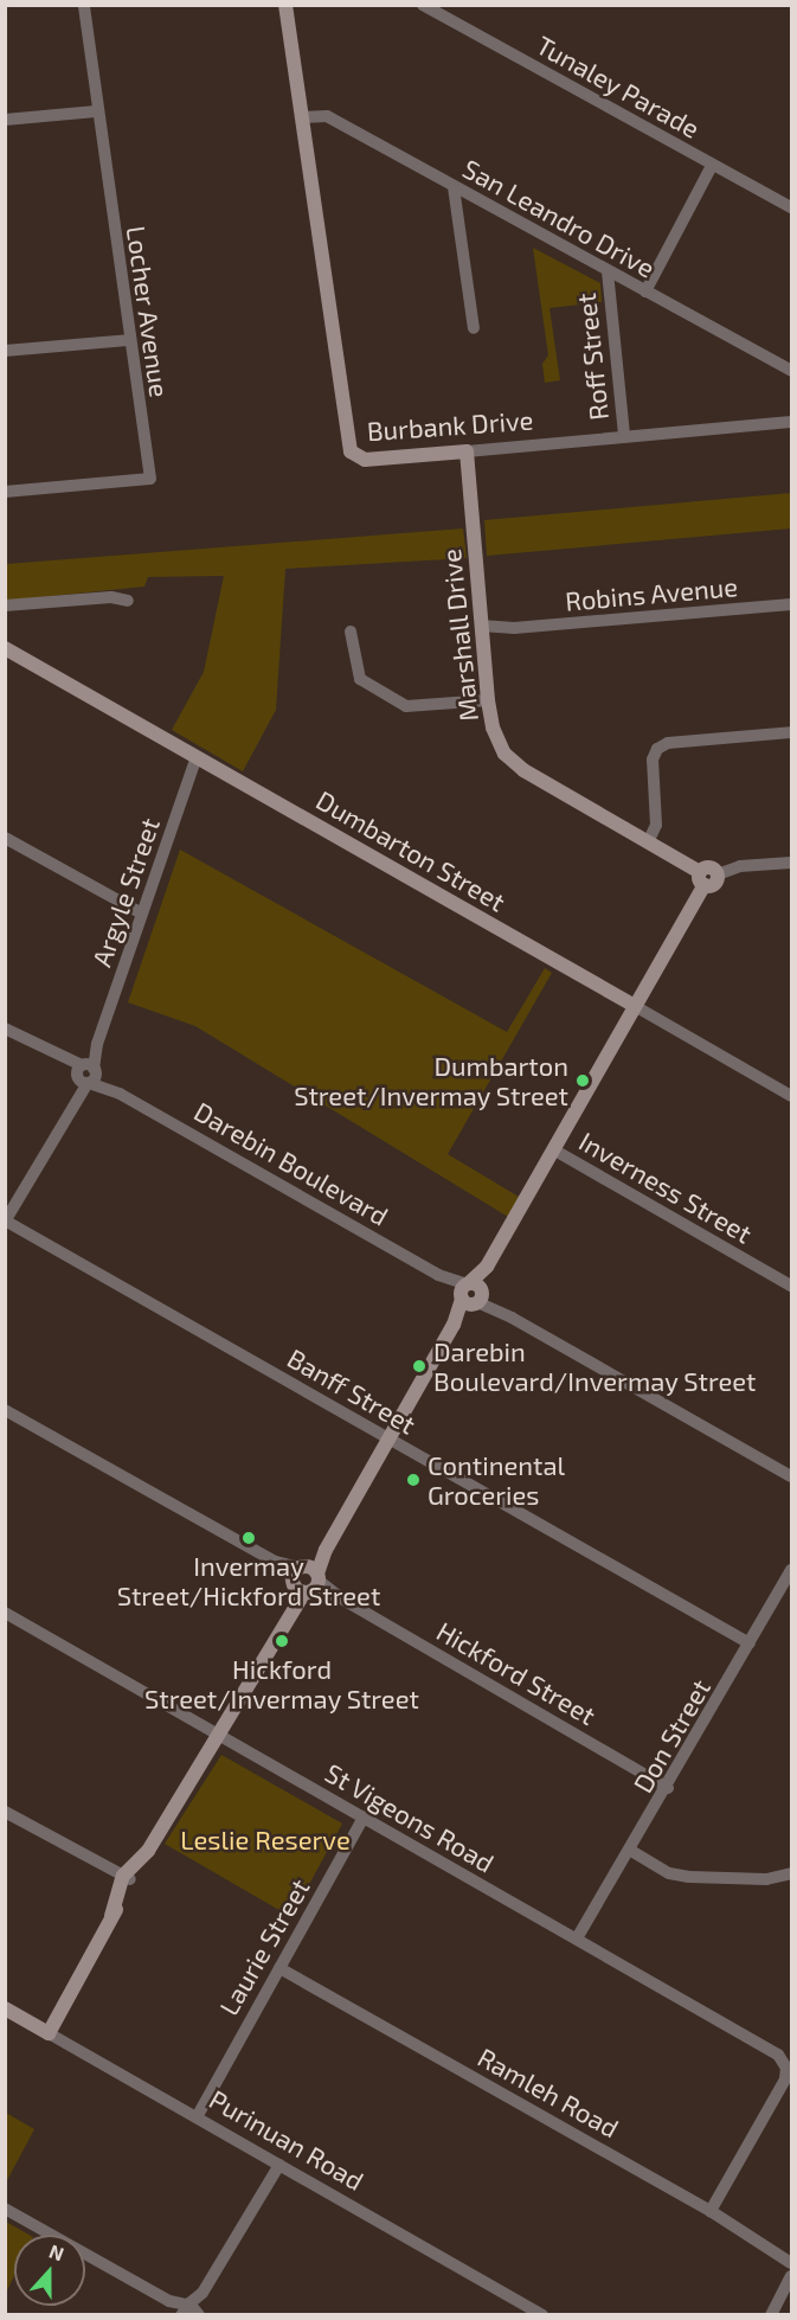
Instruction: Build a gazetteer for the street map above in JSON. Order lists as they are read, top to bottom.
{
  "streets": {
    "street": [
      "Tunaley Parade",
      "San Leandro Drive",
      "Locher Avenue",
      "Roff Street",
      "Burbank Drive",
      "Robins Avenue",
      "Marshall Drive",
      "Dumbarton Street",
      "Argyle Street",
      "Darebin Boulevard",
      "Inverness Street",
      "Banff Street",
      "Hickford Street",
      "Don Street",
      "St Vigeons Road",
      "Laurie Street",
      "Ramleh Road",
      "Purinuan Road"
    ]
  },
  "crossings": [
    ["San Leandro Drive", "Roff Street"],
    ["San Leandro Drive", "Burbank Drive"],
    ["Roff Street", "Burbank Drive"],
    ["Burbank Drive", "Marshall Drive"],
    ["Robins Avenue", "Marshall Drive"],
    ["Dumbarton Street", "Argyle Street"],
    ["Argyle Street", "Darebin Boulevard"],
    ["Argyle Street", "Banff Street"],
    ["Banff Street", "Don Street"],
    ["Hickford Street", "Don Street"],
    ["Don Street", "St Vigeons Road"],
    ["St Vigeons Road", "Laurie Street"],
    ["St Vigeons Road", "Ramleh Road"],
    ["Laurie Street", "Ramleh Road"],
    ["Laurie Street", "Purinuan Road"]
  ],
  "parks": ["Leslie Reserve"],
  "places": [
    "Dumbarton Street/Invermay Street",
    "Darebin Boulevard/Invermay Street",
    "Continental Groceries",
    "Invermay Street/Hickford Street",
    "Hickford Street/Invermay Street"
  ],
  "north": "top"
}
